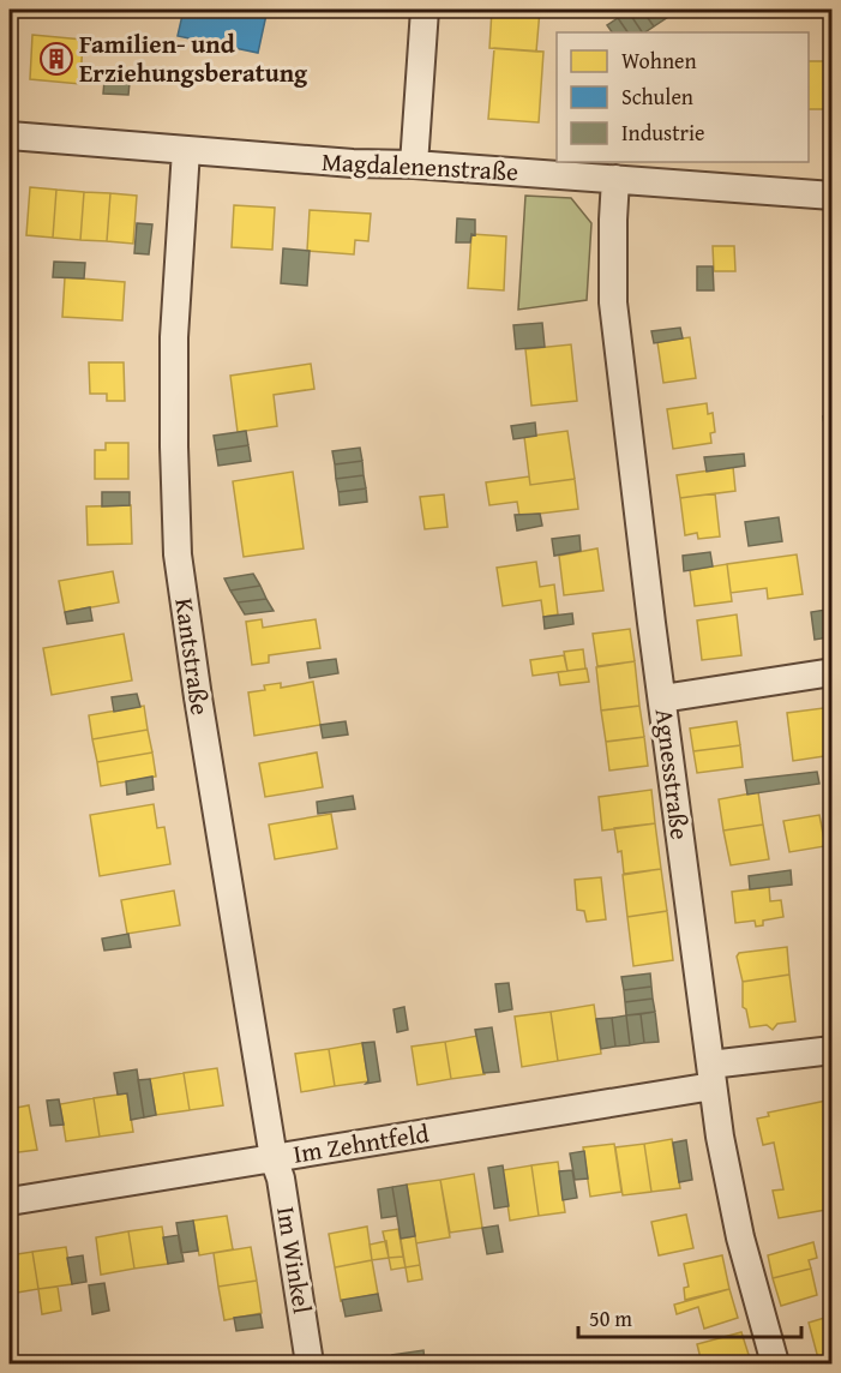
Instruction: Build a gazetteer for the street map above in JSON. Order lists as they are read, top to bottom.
{
  "streets": {
    "street": [
      "Magdalenenstraße",
      "Kantstraße",
      "Agnesstraße",
      "Im Zehntfeld",
      "Im Winkel"
    ]
  },
  "crossings": [
    ["Magdalenenstraße", "Kantstraße"],
    ["Magdalenenstraße", "Agnesstraße"],
    ["Kantstraße", "Im Zehntfeld"],
    ["Kantstraße", "Im Winkel"],
    ["Agnesstraße", "Im Zehntfeld"],
    ["Im Zehntfeld", "Im Winkel"]
  ],
  "places": {
    "building": ["Familien- und Erziehungsberatung"]
  },
  "legend": ["Wohnen", "Schulen", "Industrie"],
  "scale_bar": "50 m"
}
